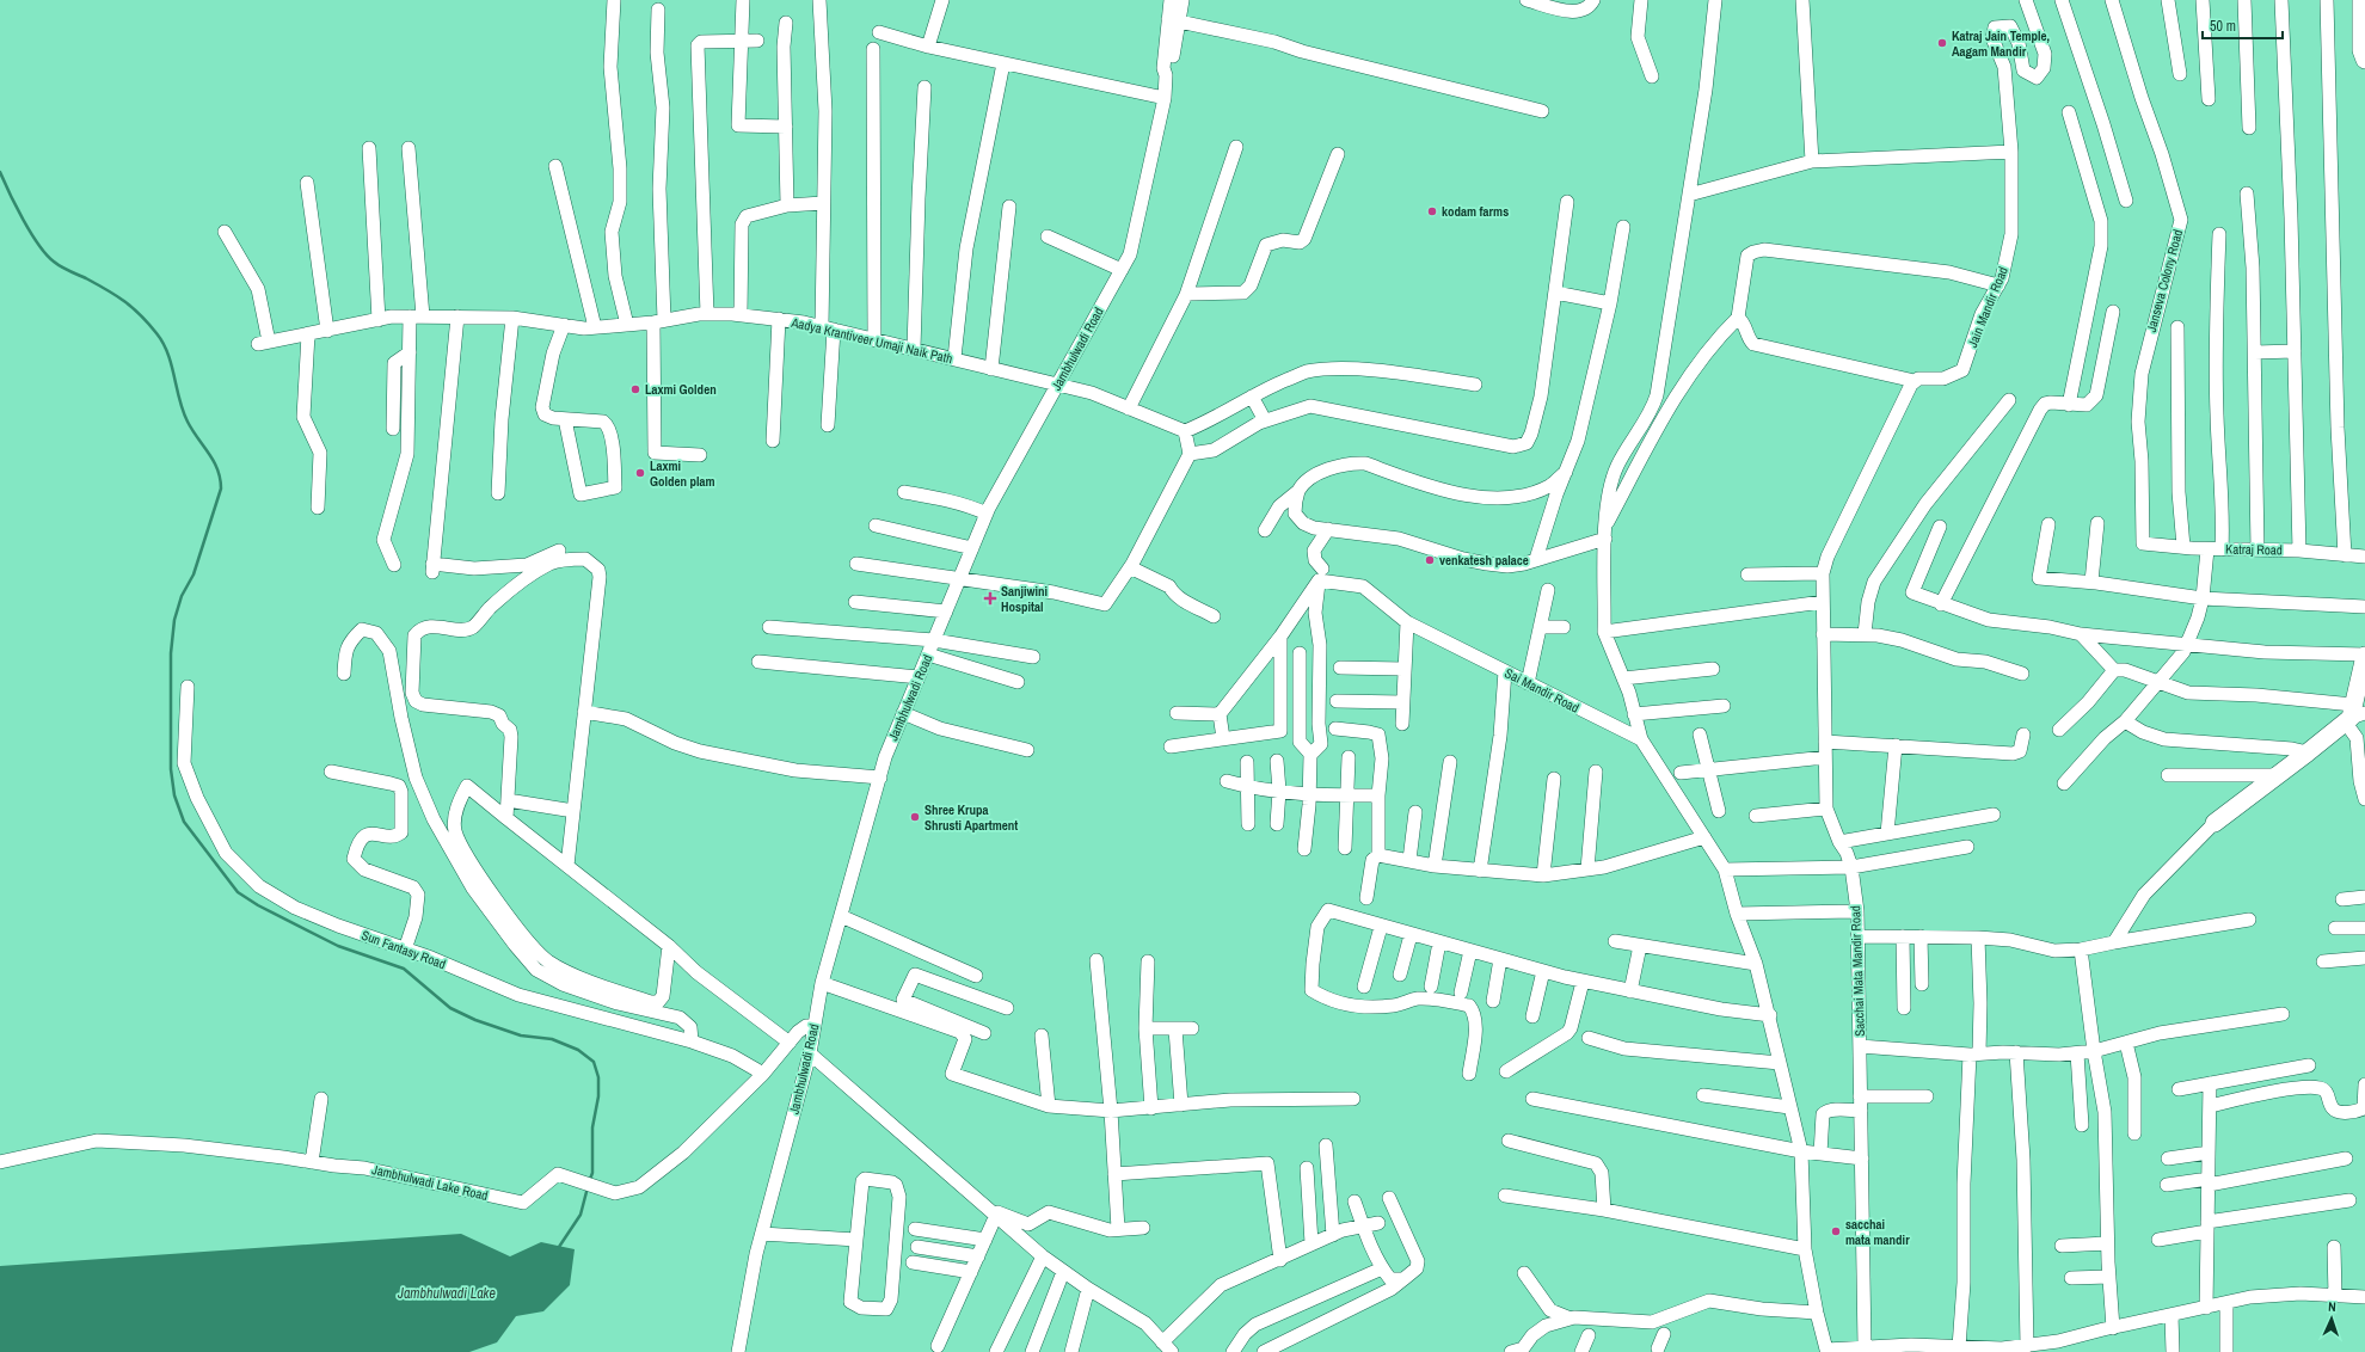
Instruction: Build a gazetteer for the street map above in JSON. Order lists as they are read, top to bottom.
{
  "streets": {
    "street": [
      "Janseva Colony Road",
      "Jain Mandir Road",
      "Aadya Krantiveer Umaji Naik Path",
      "Jambhulwadi Road",
      "Katraj Road",
      "Sai Mandir Road",
      "Sun Fantasy Road",
      "Sacchai Mata Mandir Road",
      "Jambhulwadi Lake Road"
    ]
  },
  "crossings": [
    ["Janseva Colony Road", "Katraj Road"],
    ["Aadya Krantiveer Umaji Naik Path", "Jambhulwadi Road"],
    ["Jambhulwadi Road", "Jambhulwadi Lake Road"],
    ["Sun Fantasy Road", "Jambhulwadi Lake Road"]
  ],
  "water": ["Jambhulwadi Lake"],
  "places": {
    "other": [
      "Katraj Jain Temple, Aagam Mandir",
      "kodam farms",
      "Laxmi Golden",
      "Laxmi Golden plam",
      "venkatesh palace",
      "Shree Krupa Shrusti Apartment",
      "sacchai mata mandir"
    ],
    "health": ["Sanjiwini Hospital"]
  },
  "scale_bar": "50 m",
  "north": "top"
}
